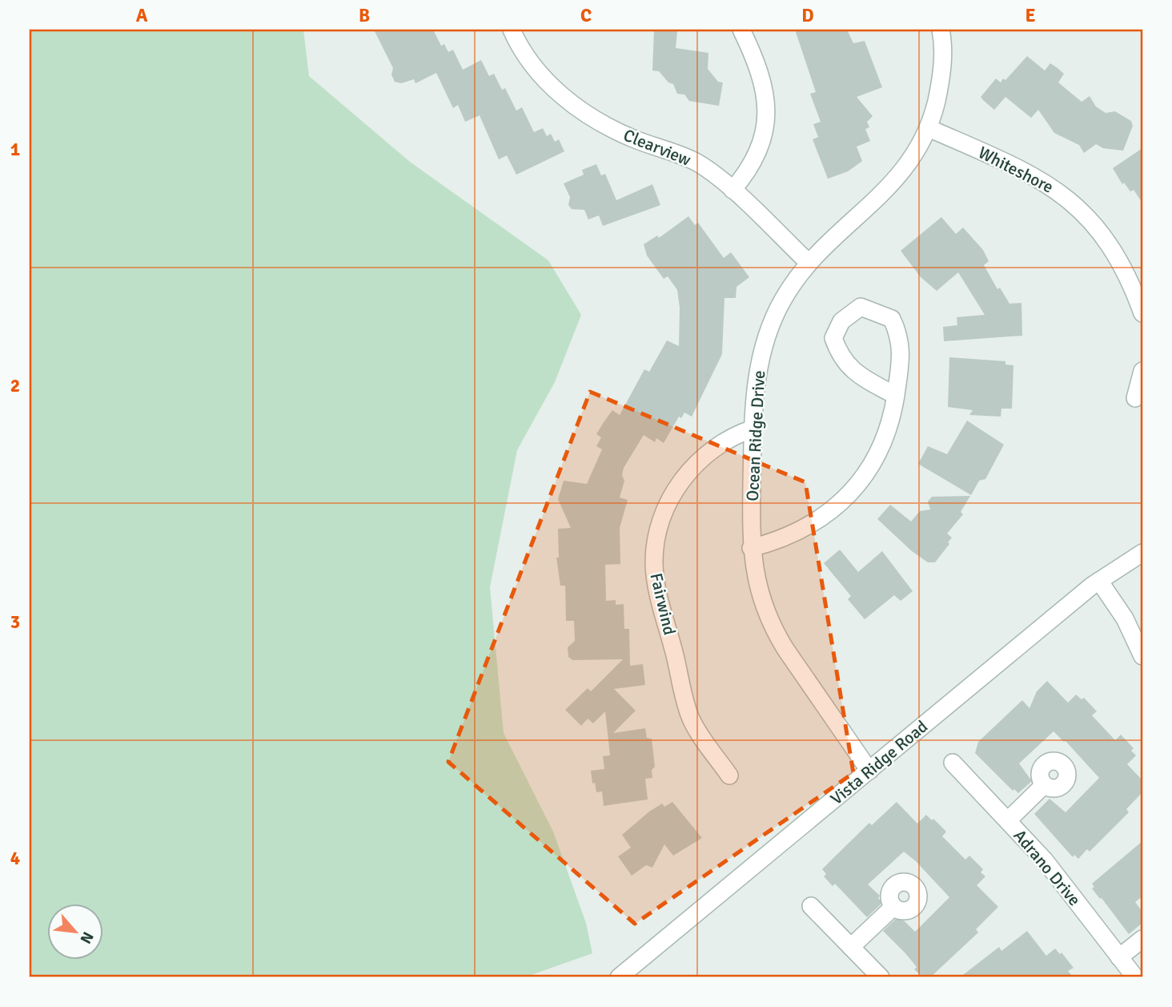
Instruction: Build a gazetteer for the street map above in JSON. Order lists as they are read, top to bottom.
{
  "streets": {
    "street": [
      "Clearview",
      "Whiteshore",
      "Ocean Ridge Drive",
      "Fairwind",
      "Vista Ridge Road",
      "Adrano Drive"
    ]
  },
  "crossings": [
    ["Clearview", "Ocean Ridge Drive"],
    ["Whiteshore", "Ocean Ridge Drive"],
    ["Ocean Ridge Drive", "Fairwind"],
    ["Ocean Ridge Drive", "Vista Ridge Road"]
  ],
  "north": "bottom right",
  "grid": {
    "columns": [
      "A",
      "B",
      "C",
      "D",
      "E"
    ],
    "rows": [
      "1",
      "2",
      "3",
      "4"
    ]
  }
}
